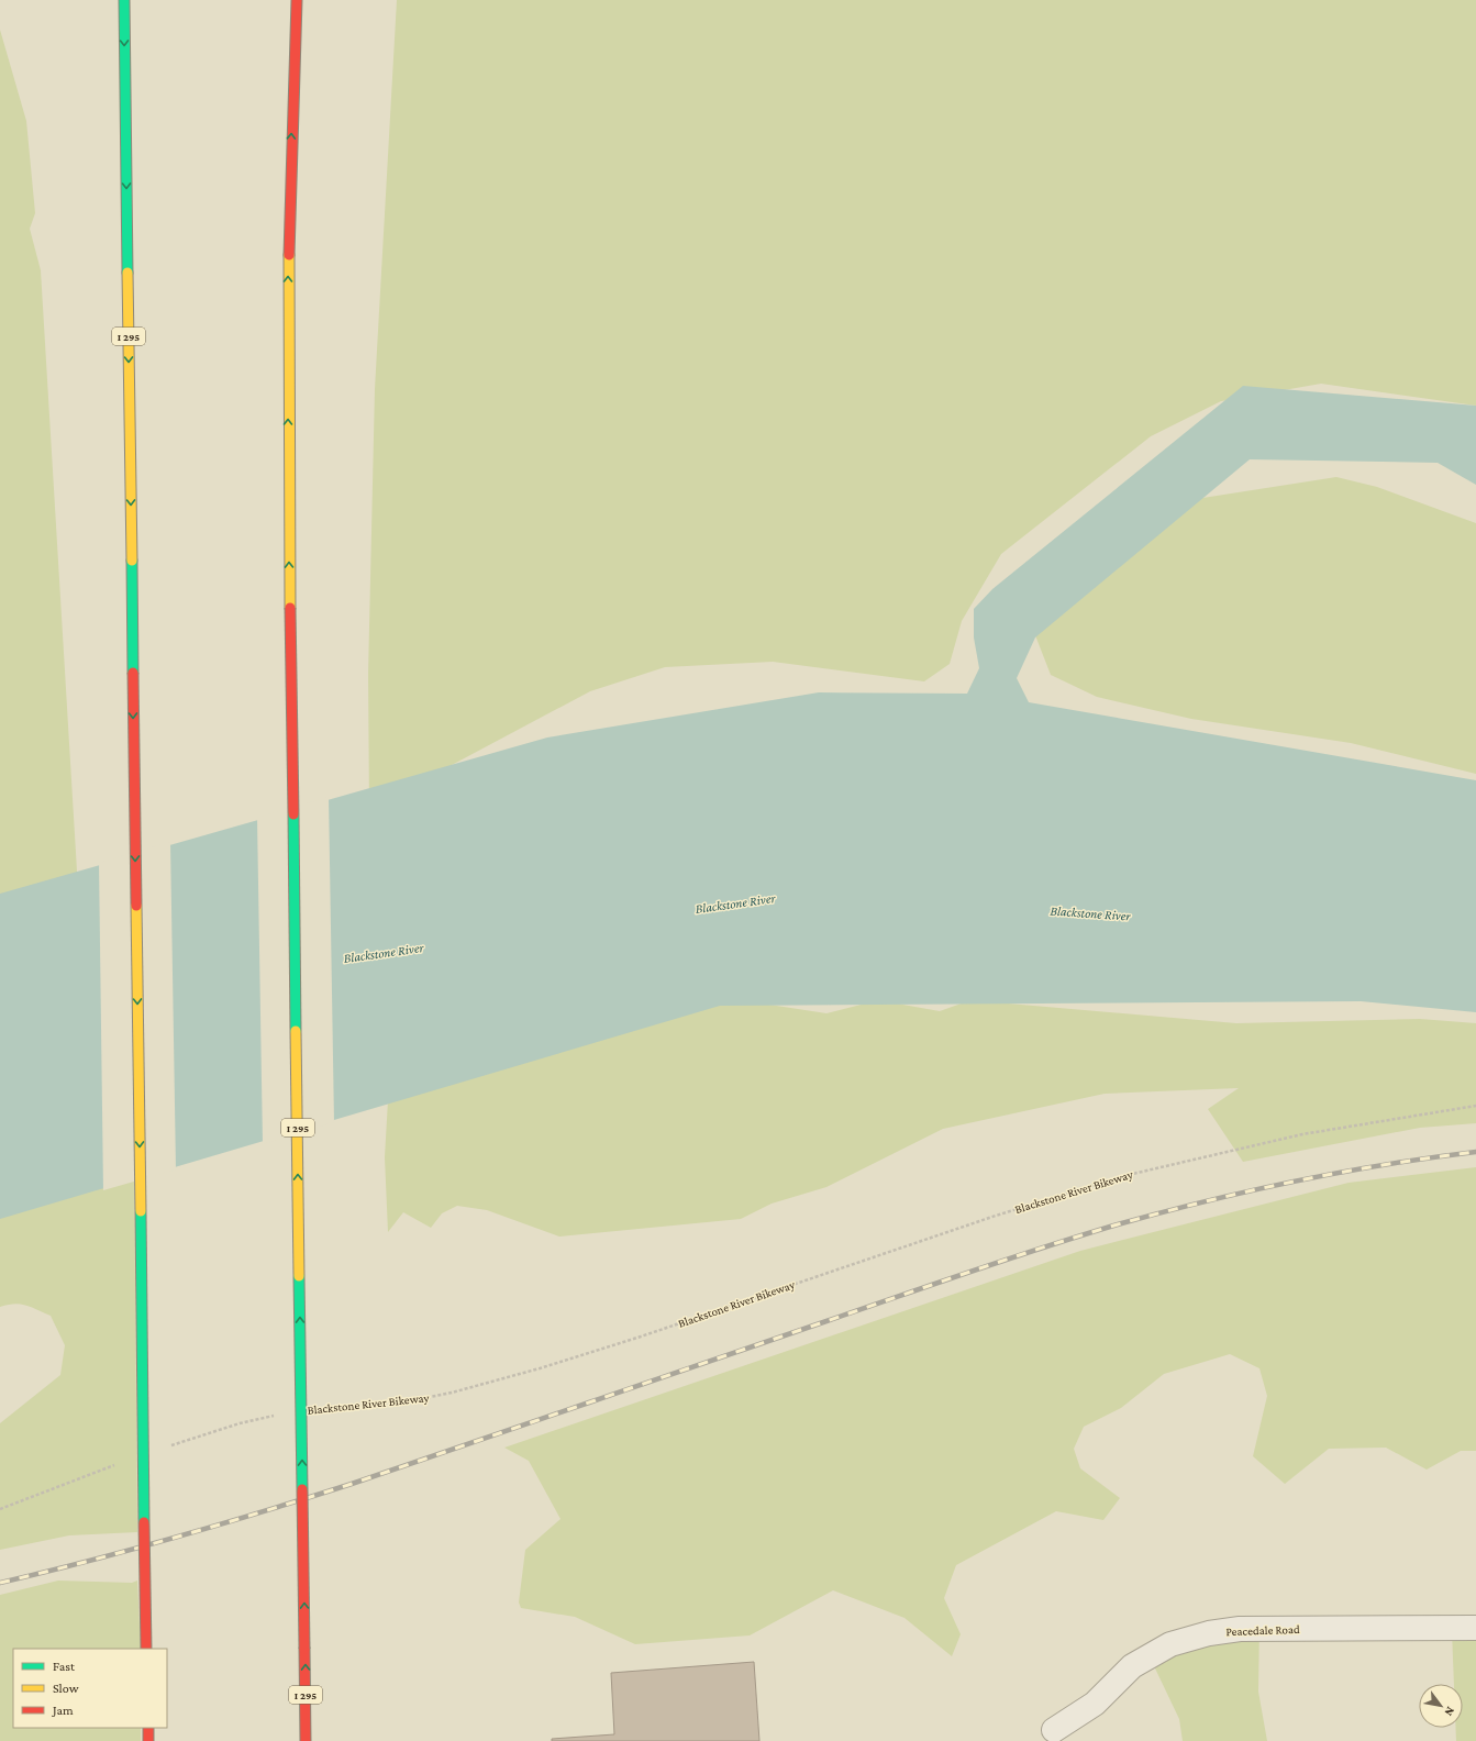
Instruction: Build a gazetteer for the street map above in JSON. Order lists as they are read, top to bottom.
{
  "streets": {
    "highway": ["I 295"],
    "street": ["Peacedale Road"],
    "path": ["Blackstone River Bikeway"]
  },
  "water": ["Blackstone River"],
  "legend": ["Fast", "Slow", "Jam"],
  "north": "bottom right"
}
